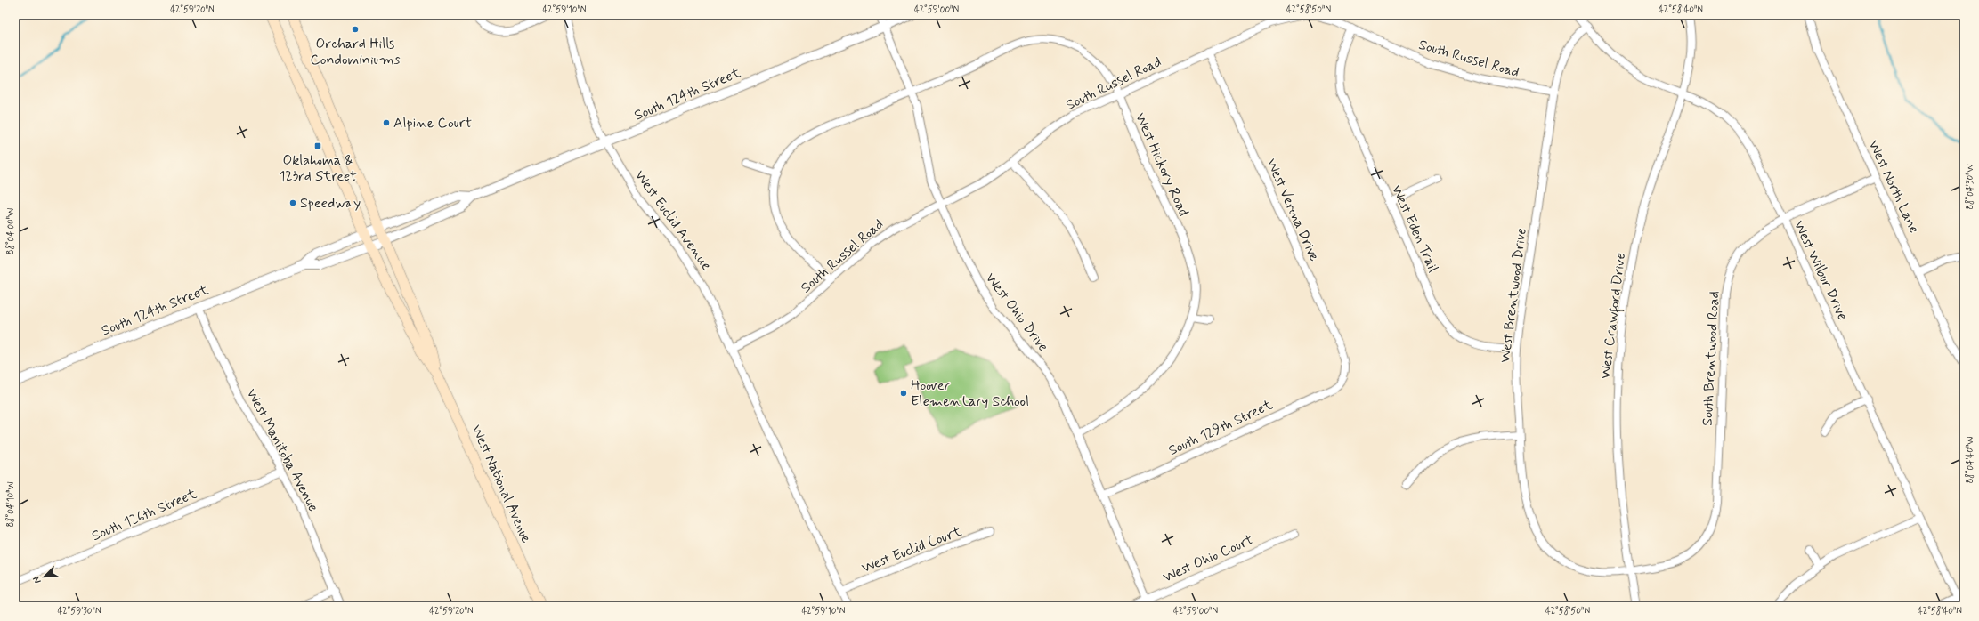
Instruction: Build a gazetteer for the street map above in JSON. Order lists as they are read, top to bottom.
{
  "streets": {
    "main road": ["West National Avenue"],
    "street": [
      "South Russel Road",
      "South 124th Street",
      "West Hickory Road",
      "West North Lane",
      "West Verona Drive",
      "West Euclid Avenue",
      "West Eden Trail",
      "West Wilbur Drive",
      "West Brentwood Drive",
      "West Ohio Drive",
      "West Crawford Drive",
      "South Brentwood Road",
      "South 129th Street",
      "West Manitoba Avenue",
      "South 126th Street",
      "West Euclid Court",
      "West Ohio Court"
    ]
  },
  "crossings": [
    ["South Russel Road", "West Hickory Road"],
    ["South Russel Road", "West Verona Drive"],
    ["South Russel Road", "West Euclid Avenue"],
    ["South Russel Road", "West Eden Trail"],
    ["South Russel Road", "West Brentwood Drive"],
    ["South Russel Road", "West Ohio Drive"],
    ["South 124th Street", "West Euclid Avenue"],
    ["South 124th Street", "West Ohio Drive"],
    ["South 124th Street", "West Manitoba Avenue"],
    ["South 124th Street", "West National Avenue"],
    ["West Hickory Road", "West Ohio Drive"],
    ["West North Lane", "South Brentwood Road"],
    ["West Verona Drive", "South 129th Street"],
    ["West Euclid Avenue", "West Euclid Court"],
    ["West Eden Trail", "West Brentwood Drive"],
    ["West Wilbur Drive", "West Brentwood Drive"],
    ["West Wilbur Drive", "West Crawford Drive"],
    ["West Wilbur Drive", "South Brentwood Road"],
    ["West Brentwood Drive", "West Crawford Drive"],
    ["West Brentwood Drive", "South Brentwood Road"],
    ["West Ohio Drive", "South 129th Street"],
    ["West Ohio Drive", "West Ohio Court"],
    ["West Crawford Drive", "South Brentwood Road"],
    ["West Manitoba Avenue", "South 126th Street"]
  ],
  "places": {
    "other": [
      "Orchard Hills Condominiums",
      "Alpine Court",
      "Speedway",
      "Hoover Elementary School"
    ],
    "transit": ["Oklahoma & 123rd Street"]
  },
  "north": "bottom left",
  "coordinates": [
    "42°59'20\"N",
    "42°59'10\"N",
    "42°59'00\"N",
    "42°58'50\"N",
    "42°58'40\"N",
    "88°04'30\"W",
    "88°04'00\"W",
    "88°04'40\"W",
    "88°04'10\"W",
    "42°59'30\"N"
  ]
}
